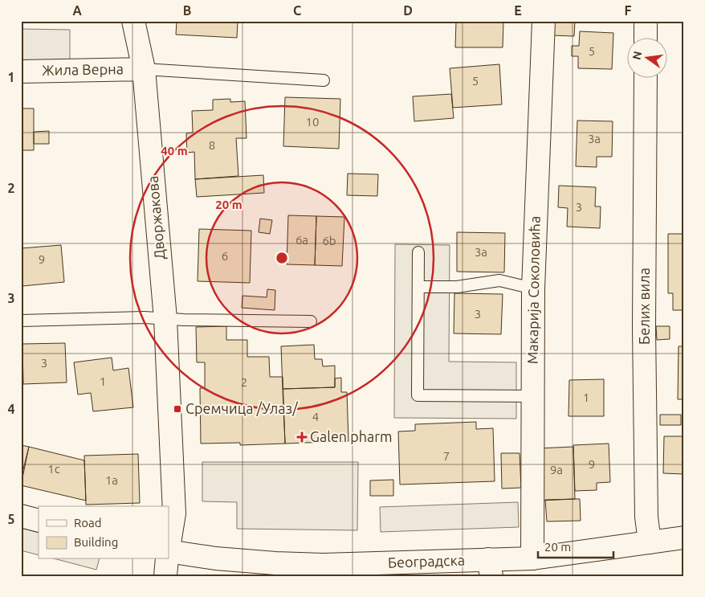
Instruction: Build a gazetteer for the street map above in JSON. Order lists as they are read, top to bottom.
{
  "streets": {
    "street": [
      "Жила Верна",
      "Дворжакова",
      "Макарија Соколовића",
      "Белих вила",
      "Београдска"
    ]
  },
  "crossings": [
    ["Жила Верна", "Дворжакова"],
    ["Макарија Соколовића", "Београдска"],
    ["Белих вила", "Београдска"]
  ],
  "places": {
    "transit": ["Сремчица /Улаз/"],
    "health": ["Galen pharm"]
  },
  "house_numbers": [
    "5",
    "5",
    "10",
    "3a",
    "8",
    "3",
    "6a",
    "6b",
    "3a",
    "6",
    "9",
    "3",
    "3",
    "1",
    "2",
    "1",
    "4",
    "7",
    "9",
    "1c",
    "9a",
    "1a"
  ],
  "legend": ["Road", "Building"],
  "scale_bar": "20 m",
  "north": "left",
  "grid": {
    "columns": [
      "A",
      "B",
      "C",
      "D",
      "E",
      "F"
    ],
    "rows": [
      "1",
      "2",
      "3",
      "4",
      "5"
    ]
  },
  "rings": ["40 m", "20 m"]
}
